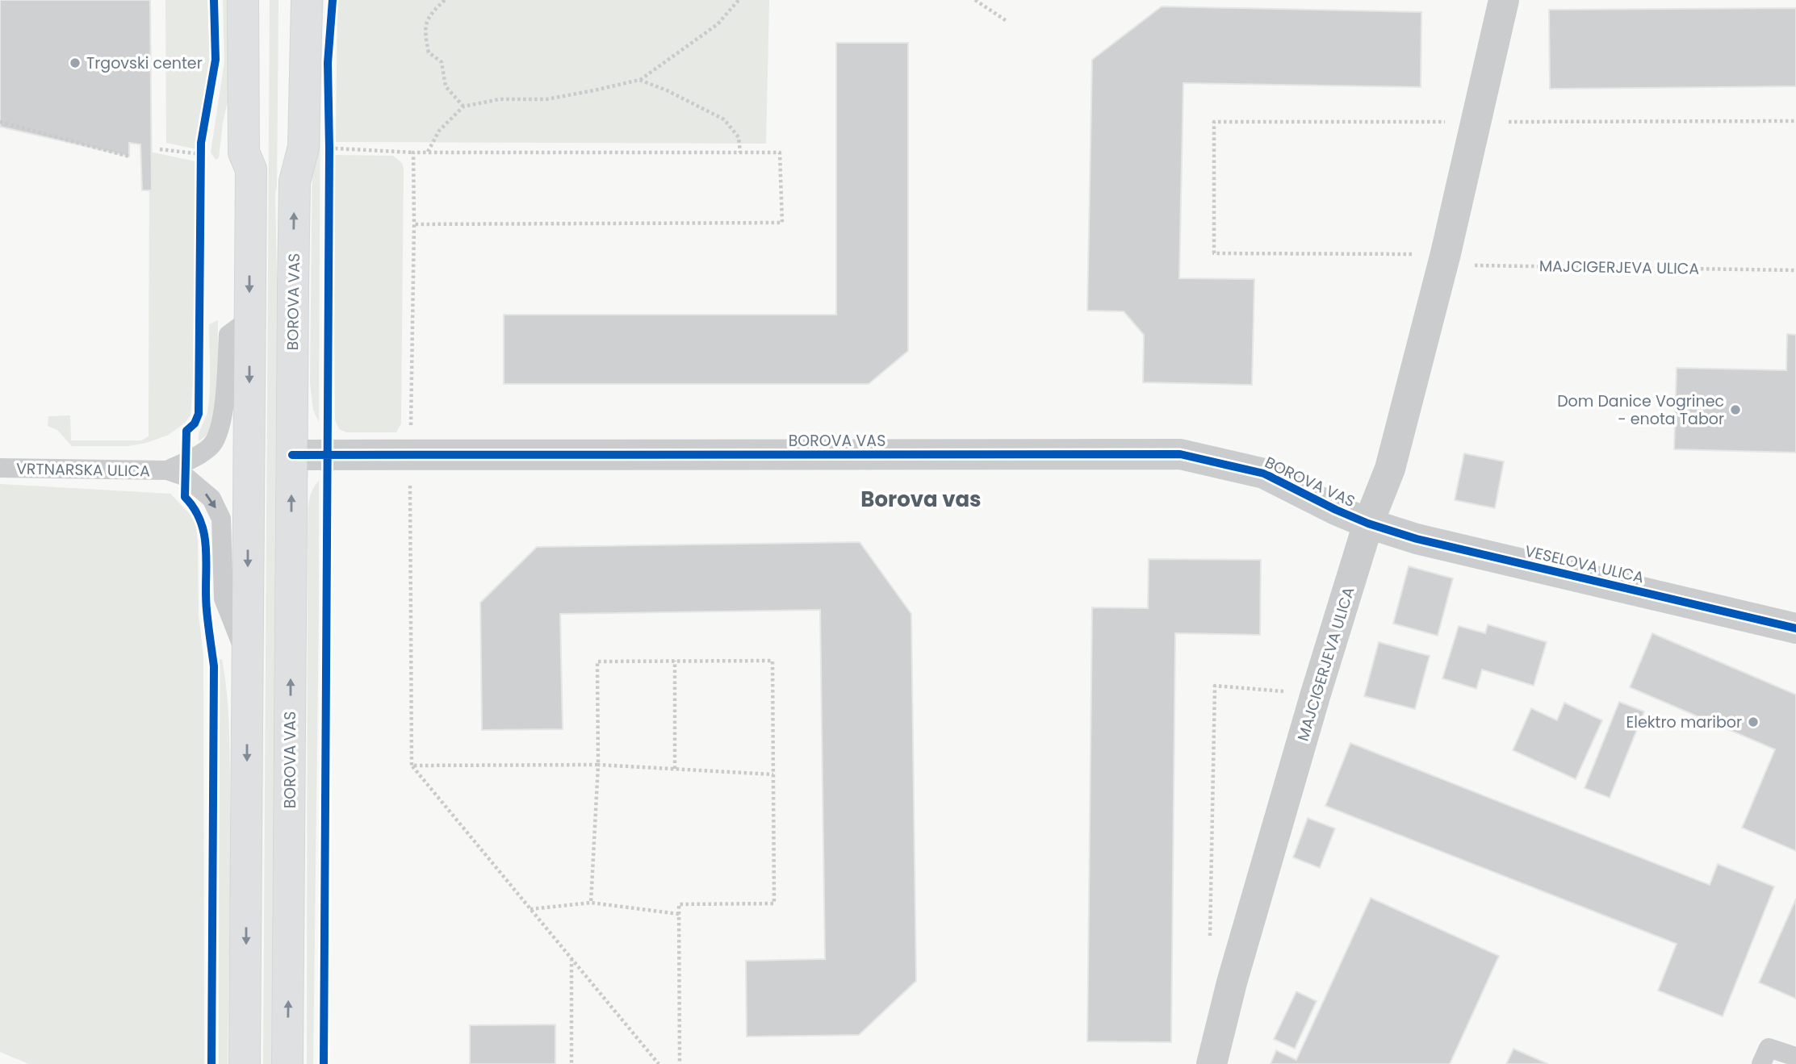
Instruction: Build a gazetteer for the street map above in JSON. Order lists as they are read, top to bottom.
{
  "streets": {
    "street": ["MAJCIGERJEVA ULICA", "BOROVA VAS", "VESELOVA ULICA"],
    "lane": ["VRTNARSKA ULICA"]
  },
  "crossings": [
    ["MAJCIGERJEVA ULICA", "BOROVA VAS"],
    ["MAJCIGERJEVA ULICA", "VESELOVA ULICA"],
    ["BOROVA VAS", "VESELOVA ULICA"]
  ],
  "districts": ["Borova vas"],
  "places": ["Trgovski center", "Dom Danice Vogrinec - enota Tabor", "Elektro maribor"]
}
